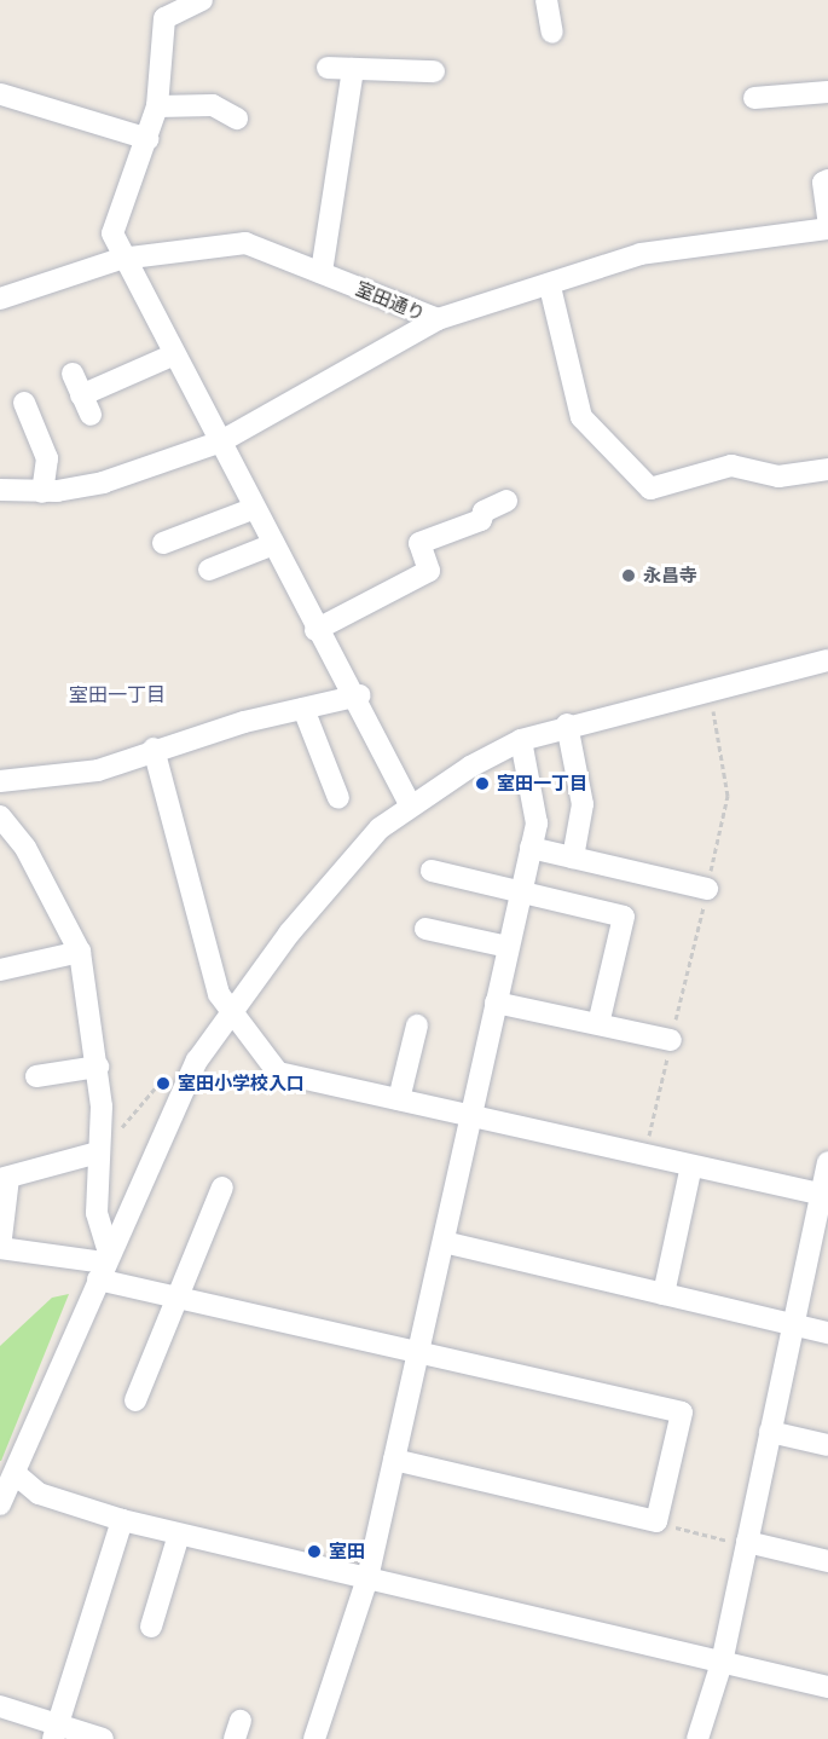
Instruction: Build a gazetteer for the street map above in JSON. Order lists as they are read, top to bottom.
{
  "streets": {
    "street": ["室田通り"]
  },
  "districts": ["室田一丁目"],
  "places": [
    "永昌寺",
    "室田一丁目",
    "室田小学校入口",
    "室田"
  ]
}
